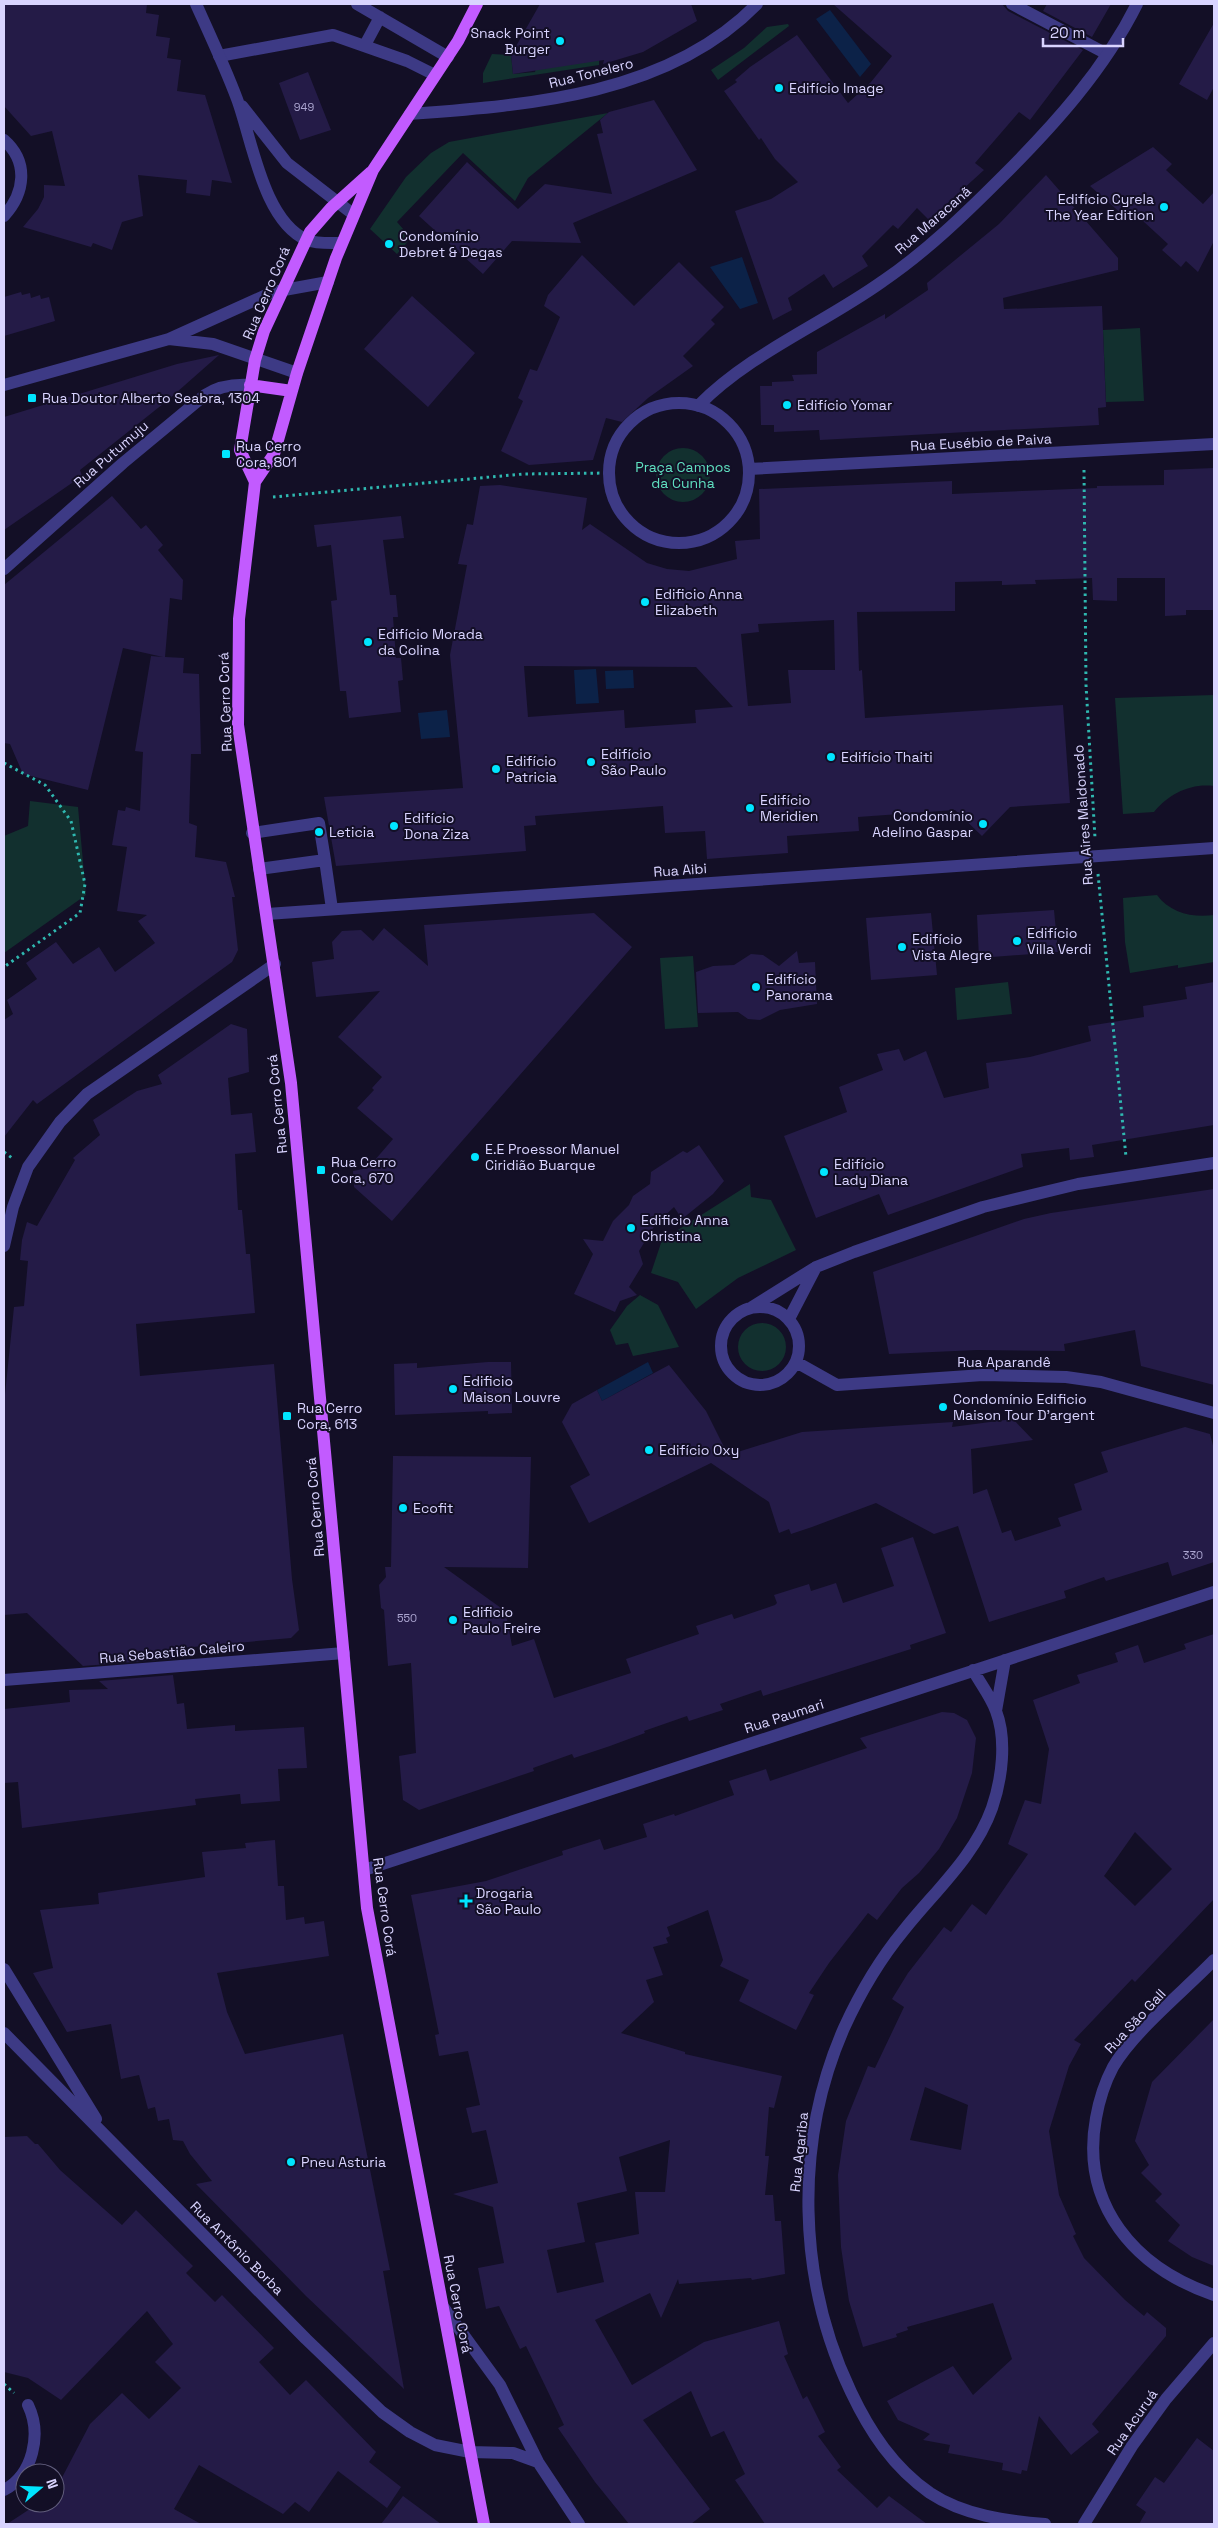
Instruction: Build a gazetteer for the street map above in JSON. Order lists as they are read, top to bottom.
{
  "streets": {
    "main road": ["Rua Cerro Corá"],
    "street": [
      "Rua Tonelero",
      "Rua Maracanã",
      "Rua Eusébio de Paiva",
      "Rua Putumuju",
      "Rua Aibi",
      "Rua Aparandê",
      "Rua Sebastião Caleiro",
      "Rua Paumari",
      "Rua São Gall",
      "Rua Agariba",
      "Rua Antônio Borba",
      "Rua Acuruá"
    ],
    "path": ["Rua Aires Maldonado"]
  },
  "crossings": [
    ["Rua Tonelero", "Rua Cerro Corá"],
    ["Rua Maracanã", "Rua Eusébio de Paiva"],
    ["Rua Cerro Corá", "Rua Putumuju"],
    ["Rua Cerro Corá", "Rua Aibi"],
    ["Rua Cerro Corá", "Rua Sebastião Caleiro"],
    ["Rua Cerro Corá", "Rua Paumari"],
    ["Rua Cerro Corá", "Rua Antônio Borba"],
    ["Rua Eusébio de Paiva", "Rua Aires Maldonado"],
    ["Rua Aires Maldonado", "Rua Aibi"],
    ["Rua Paumari", "Rua Agariba"]
  ],
  "parks": ["Praça Campos da Cunha"],
  "places": {
    "other": [
      "Snack Point Burger",
      "Edifício Image",
      "Edifício Cyrela The Year Edition",
      "Condomínio Debret & Degas",
      "Edifício Yomar",
      "Edificio Anna Elizabeth",
      "Edifício Morada da Colina",
      "Edifício Thaiti",
      "Edifício São Paulo",
      "Edifício Patricia",
      "Edifício Meridien",
      "Condomínio Adelino Gaspar",
      "Edifício Dona Ziza",
      "Leticia",
      "Edifício Villa Verdi",
      "Edifício Vista Alegre",
      "Edifício Panorama",
      "E.E Proessor Manuel Ciridião Buarque",
      "Edifício Lady Diana",
      "Edificio Anna Christina",
      "Edificio Maison Louvre",
      "Condomínio Edificio Maison Tour D'argent",
      "Edifício Oxy",
      "Ecofit",
      "Edificio Paulo Freire",
      "Pneu Asturia"
    ],
    "transit": [
      "Rua Doutor Alberto Seabra, 1304",
      "Rua Cerro Cora, 801",
      "Rua Cerro Cora, 670",
      "Rua Cerro Cora, 613"
    ],
    "health": ["Drogaria São Paulo"]
  },
  "house_numbers": ["949", "330", "550"],
  "scale_bar": "20 m",
  "north": "right"
}
